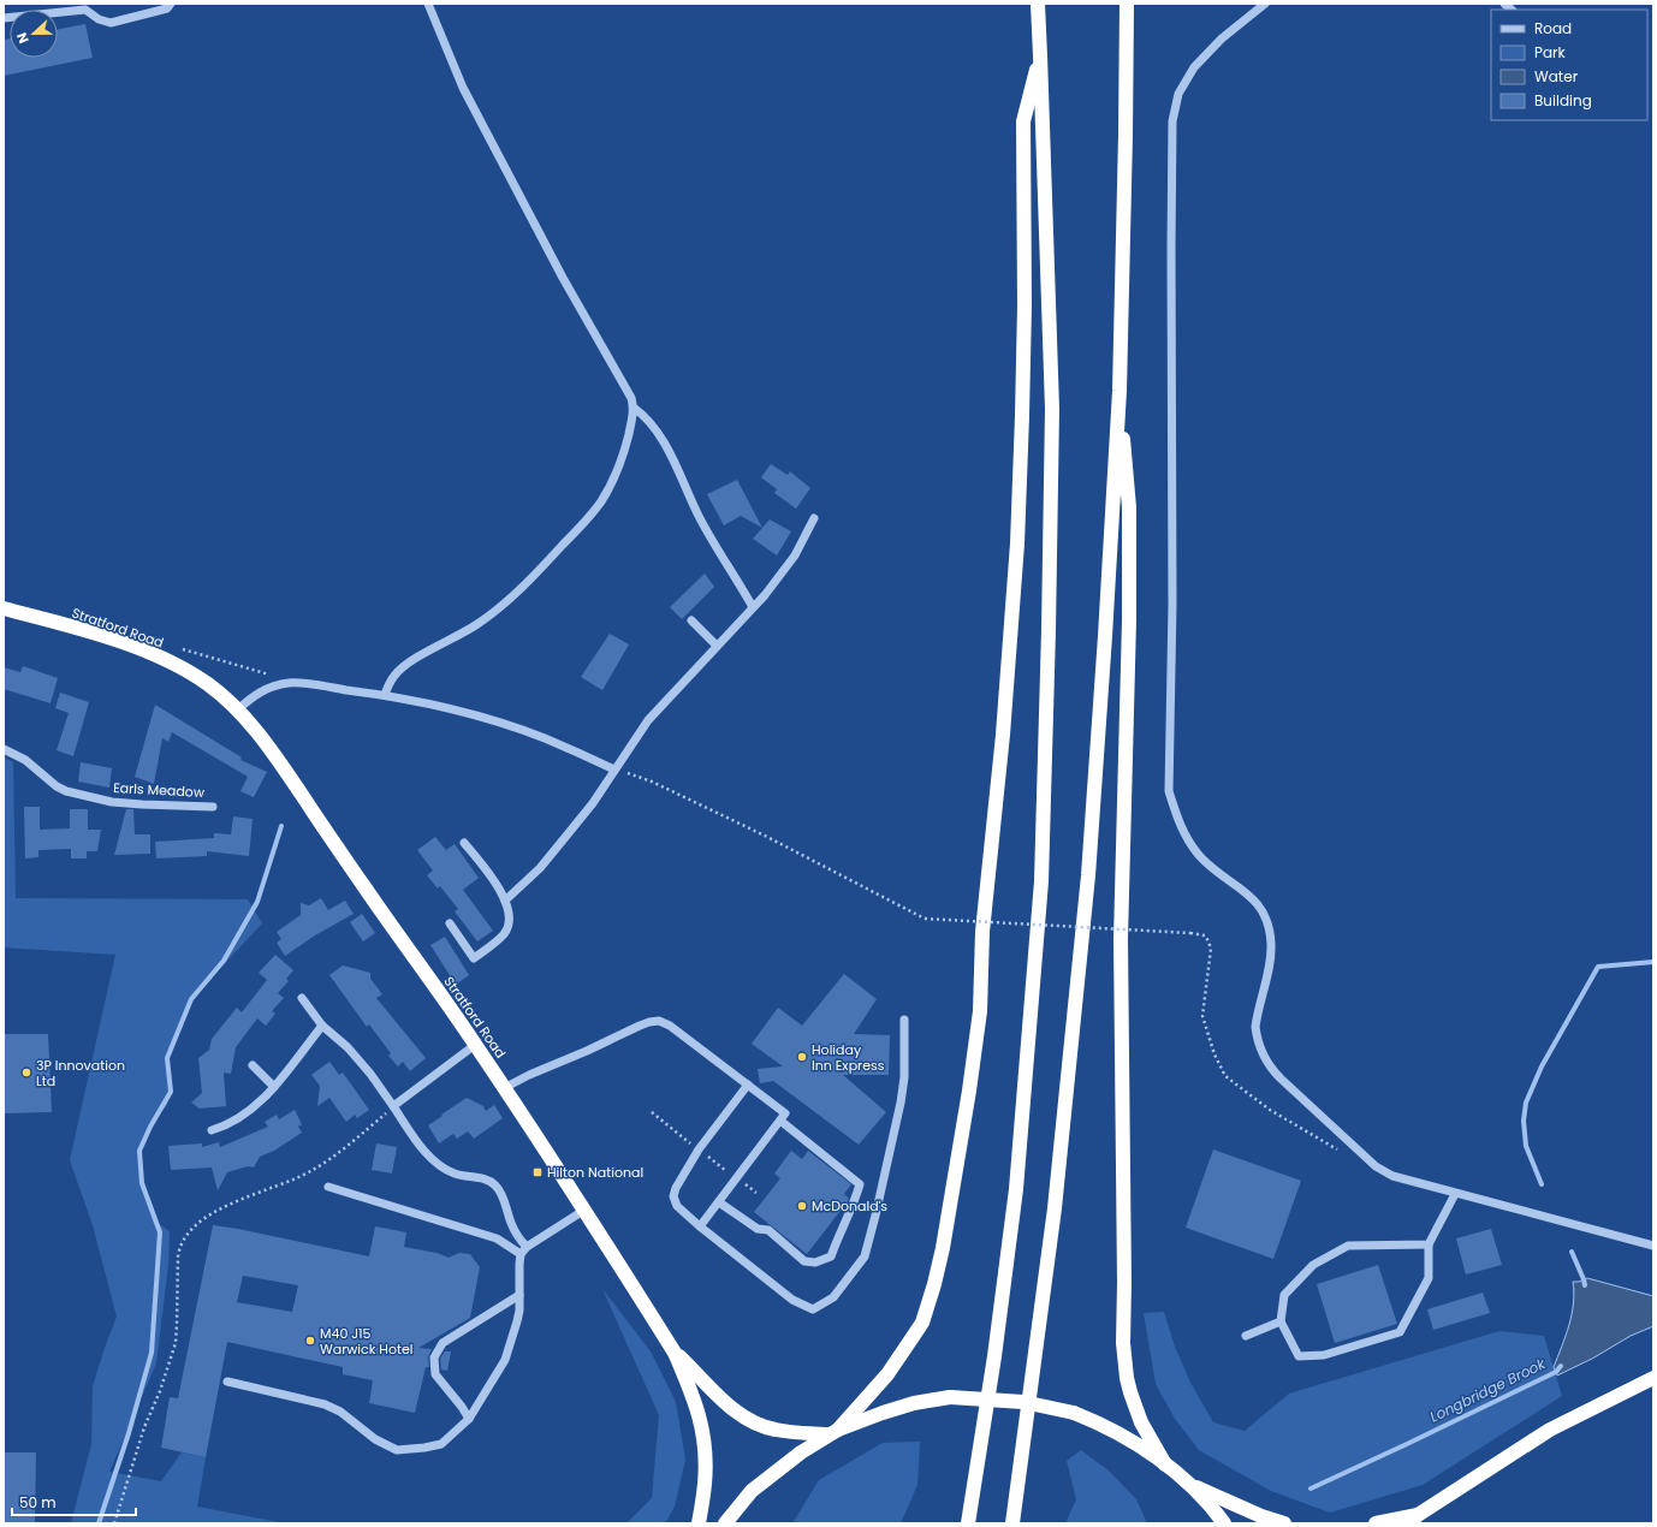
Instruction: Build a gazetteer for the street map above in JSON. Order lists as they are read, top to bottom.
{
  "streets": {
    "highway": ["Stratford Road"],
    "street": ["Earls Meadow"]
  },
  "water": ["Longbridge Brook"],
  "places": {
    "other": [
      "Holiday Inn Express",
      "3P Innovation Ltd",
      "McDonald's",
      "M40 J15 Warwick Hotel"
    ],
    "transit": ["Hilton National"]
  },
  "legend": [
    "Road",
    "Park",
    "Water",
    "Building"
  ],
  "scale_bar": "50 m",
  "north": "left"
}
